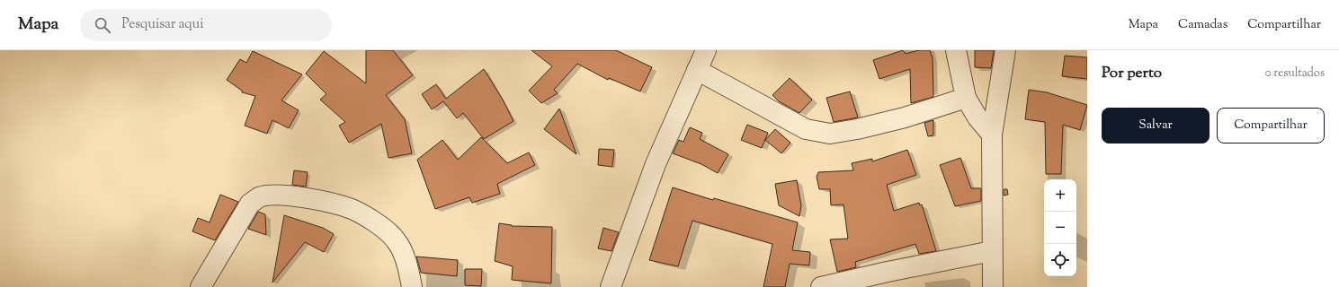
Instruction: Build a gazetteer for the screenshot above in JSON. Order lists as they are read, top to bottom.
{
  "page": {
    "header": "Mapa",
    "search": "Pesquisar aqui",
    "nav": ["Mapa", "Camadas", "Compartilhar"],
    "heading": ["Por perto", "0 resultados"],
    "buttons": ["Salvar", "Compartilhar"],
    "map_buttons": ["+", "−"]
  }
}
